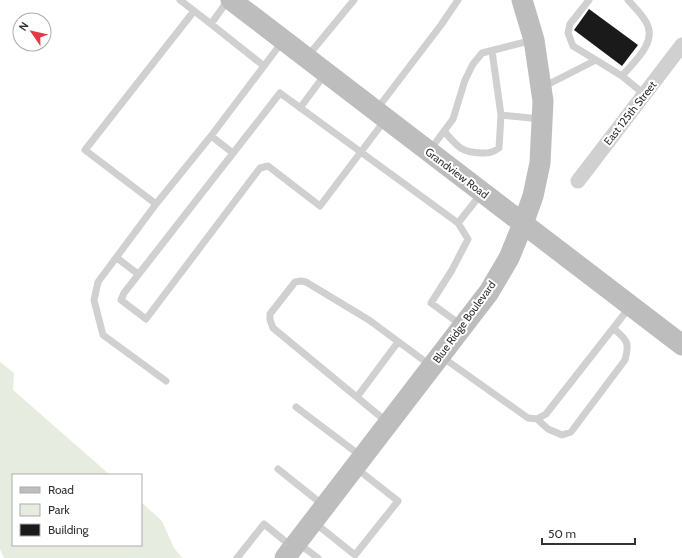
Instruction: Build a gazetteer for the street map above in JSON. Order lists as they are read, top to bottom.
{
  "streets": {
    "main road": ["Grandview Road", "Blue Ridge Boulevard"],
    "street": ["East 125th Street"]
  },
  "crossings": [
    ["Grandview Road", "Blue Ridge Boulevard"]
  ],
  "legend": ["Road", "Park", "Building"],
  "scale_bar": "50 m",
  "north": "top left"
}
